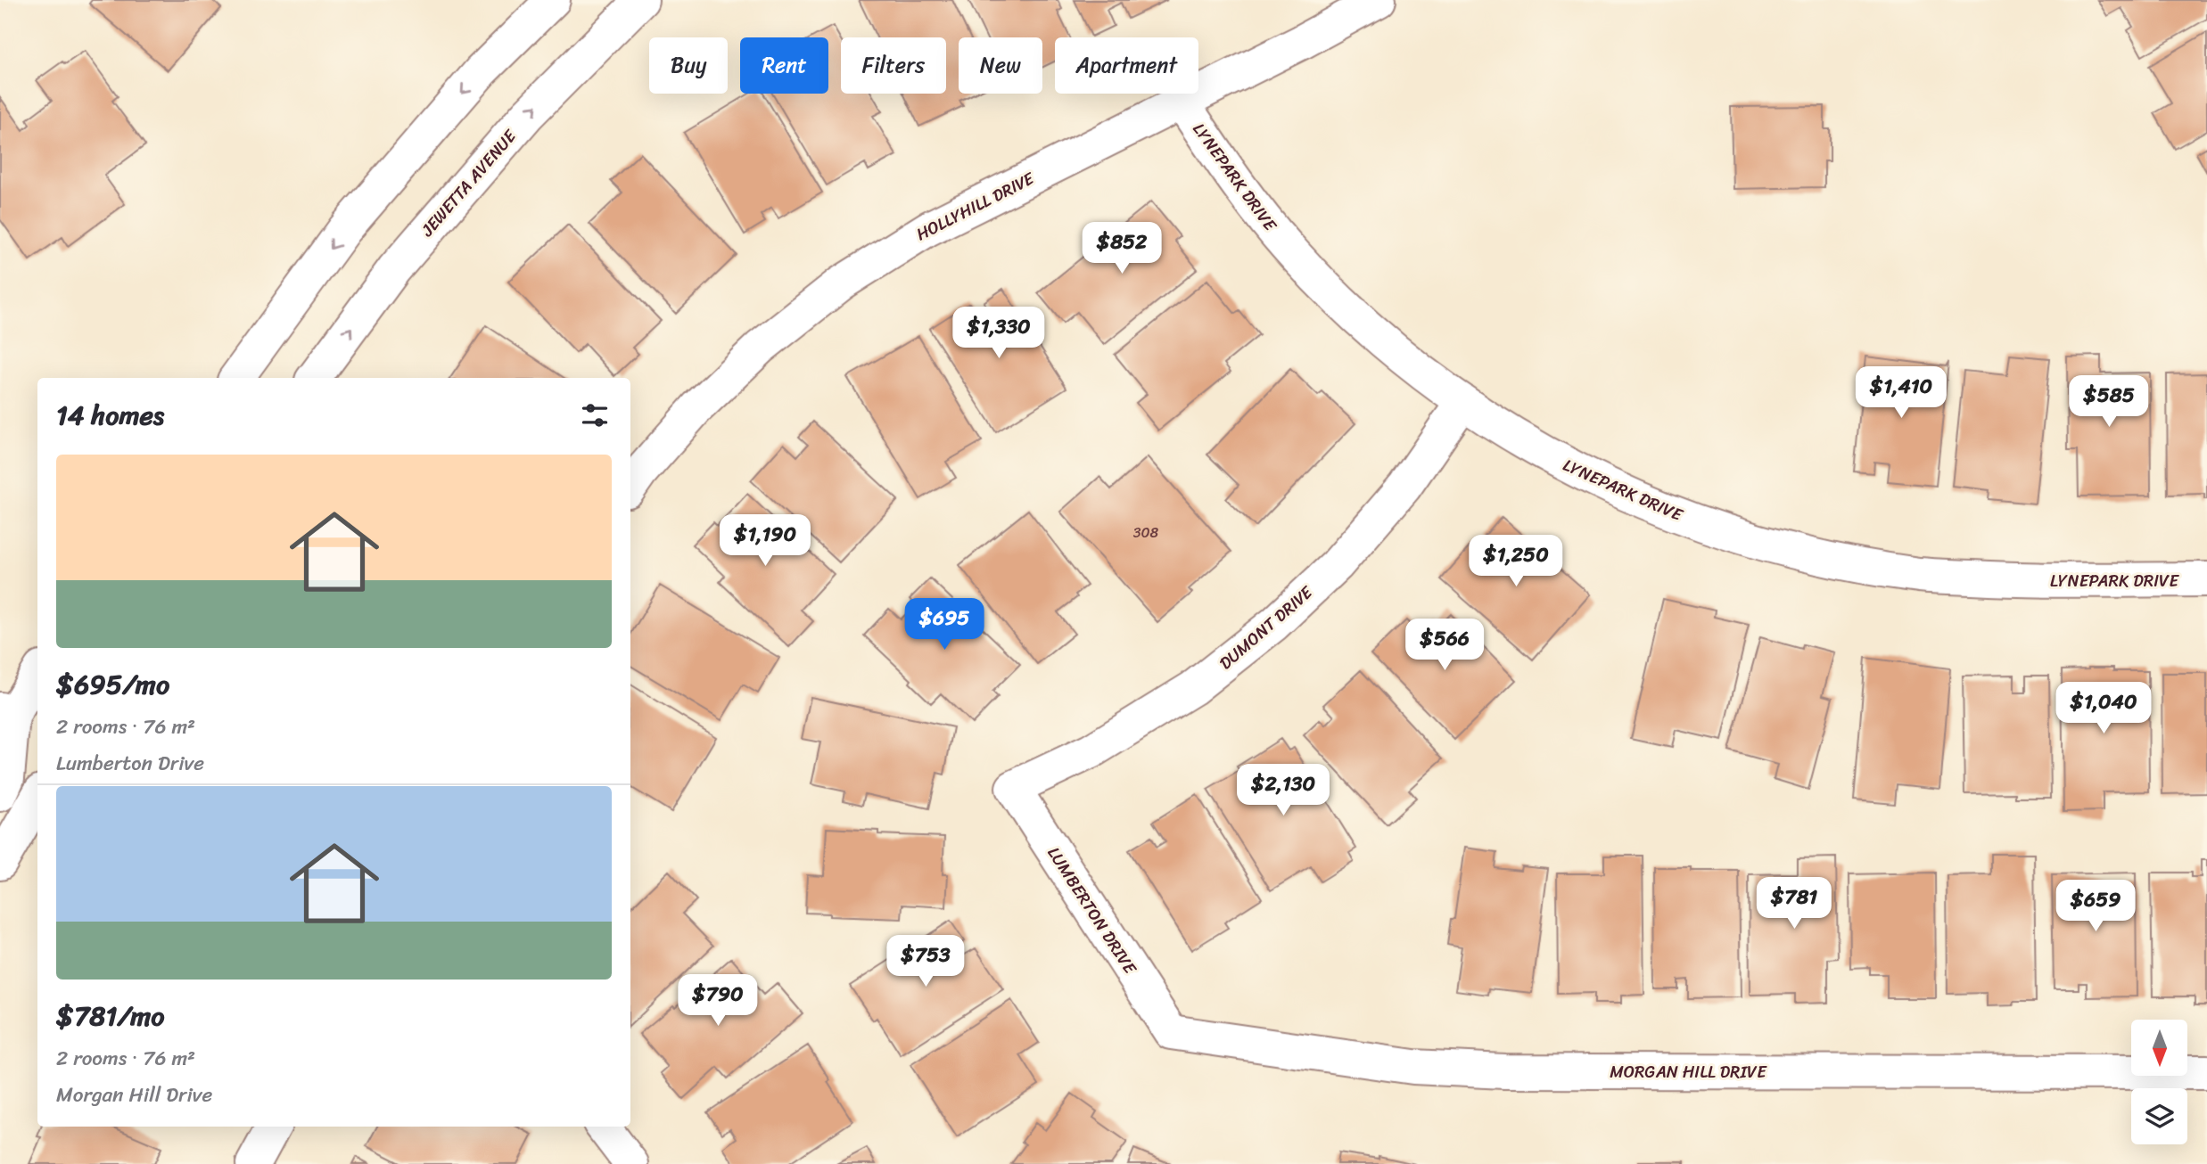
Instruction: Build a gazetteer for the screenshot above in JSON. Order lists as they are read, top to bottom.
{
  "streets": {
    "street": [
      "LYNEPARK DRIVE",
      "JEWETTA AVENUE",
      "HOLLYHILL DRIVE",
      "DUMONT DRIVE",
      "LUMBERTON DRIVE",
      "MORGAN HILL DRIVE"
    ]
  },
  "crossings": [
    ["LYNEPARK DRIVE", "HOLLYHILL DRIVE"],
    ["LYNEPARK DRIVE", "DUMONT DRIVE"],
    ["DUMONT DRIVE", "LUMBERTON DRIVE"],
    ["LUMBERTON DRIVE", "MORGAN HILL DRIVE"]
  ],
  "house_numbers": ["308"],
  "north": "bottom",
  "page": {
    "chip": [
      "Buy",
      "Rent",
      "Filters",
      "New",
      "Apartment"
    ],
    "price": [
      "$852",
      "$1,330",
      "$1,410",
      "$585",
      "$1,190",
      "$1,250",
      "$695",
      "$566",
      "$1,040",
      "$2,130",
      "$781",
      "$659",
      "$753",
      "$790"
    ],
    "heading": "14 homes",
    "list": [
      {
        "name": "$695/mo",
        "note": "2 rooms · 76 m² · Lumberton Drive"
      },
      {
        "name": "$781/mo",
        "note": "2 rooms · 76 m² · Morgan Hill Drive"
      }
    ]
  }
}
